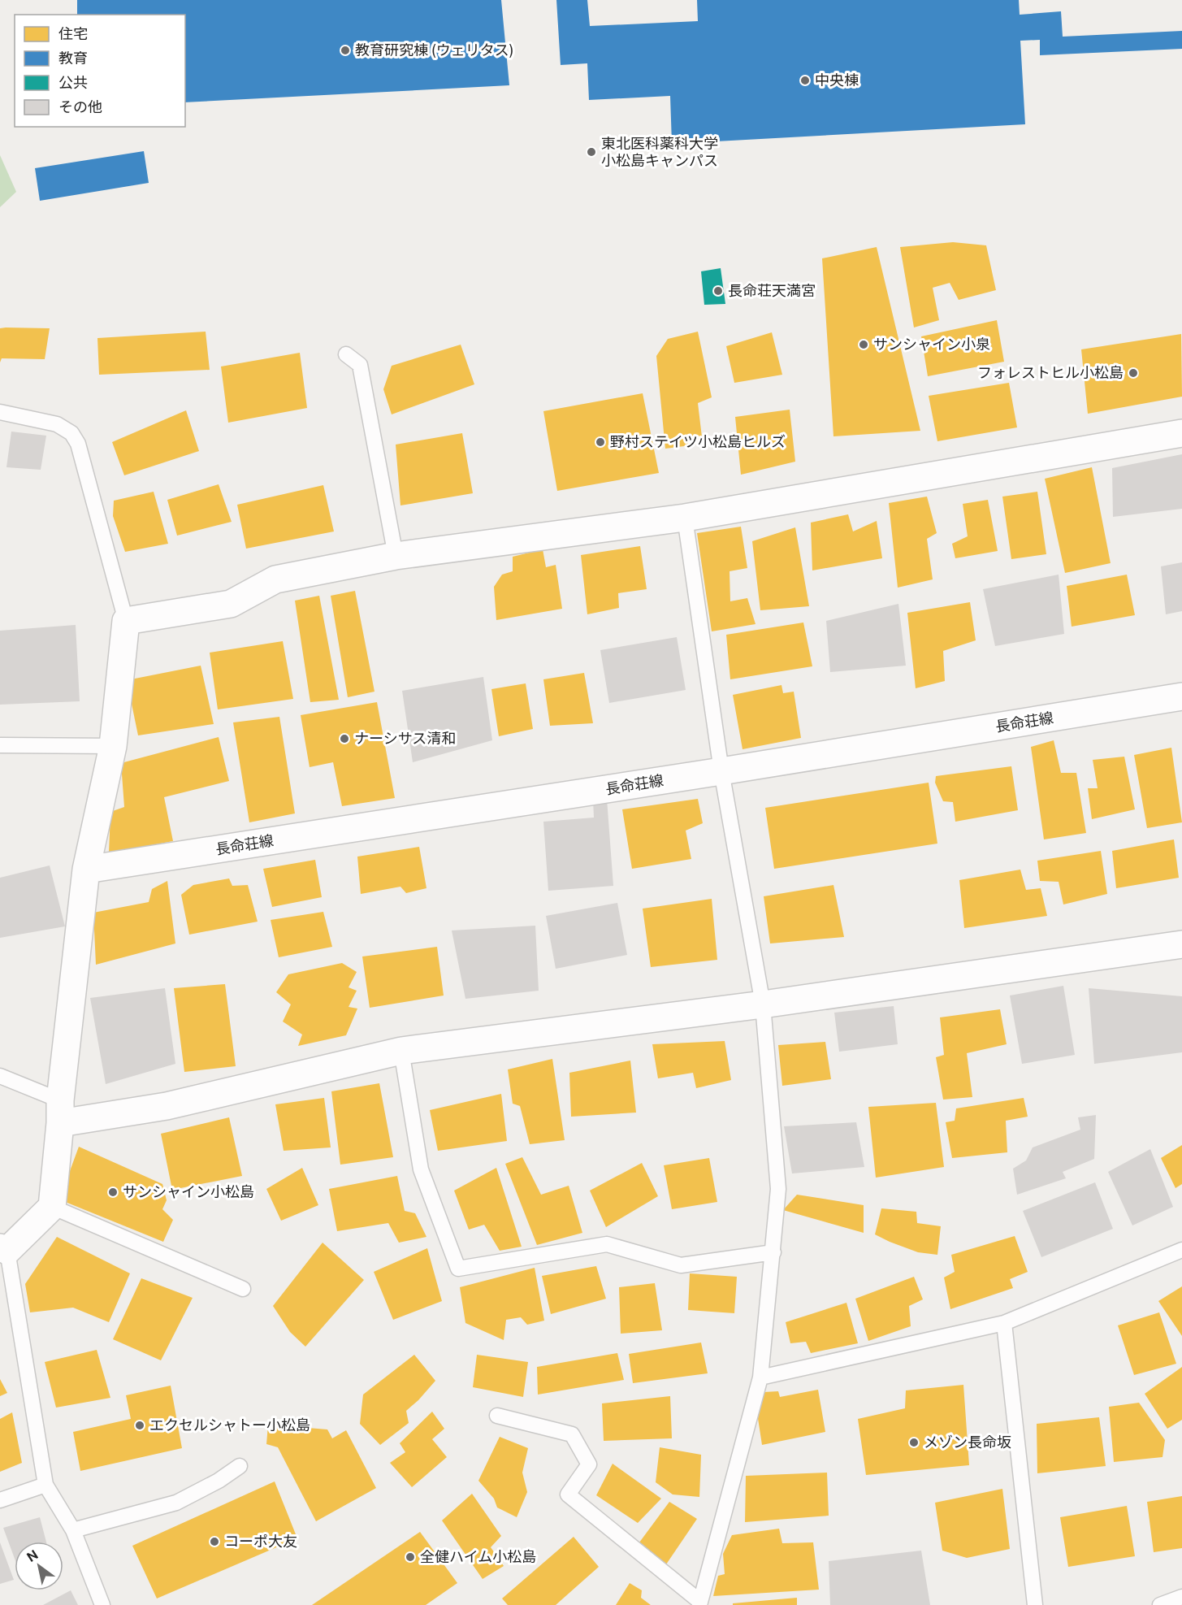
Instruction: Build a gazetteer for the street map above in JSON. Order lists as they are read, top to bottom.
{
  "streets": {
    "street": ["長命荘線"]
  },
  "places": [
    "教育研究棟 (ウェリタス)",
    "中央棟",
    "東北医科薬科大学 小松島キャンパス",
    "長命荘天満宮",
    "サンシャイン小泉",
    "フォレストヒル小松島",
    "野村ステイツ小松島ヒルズ",
    "ナーシサス清和",
    "サンシャイン小松島",
    "エクセルシャトー小松島",
    "メゾン長命坂",
    "コーポ大友",
    "全健ハイム小松島"
  ],
  "legend": [
    "住宅",
    "教育",
    "公共",
    "その他"
  ],
  "north": "top left"
}
